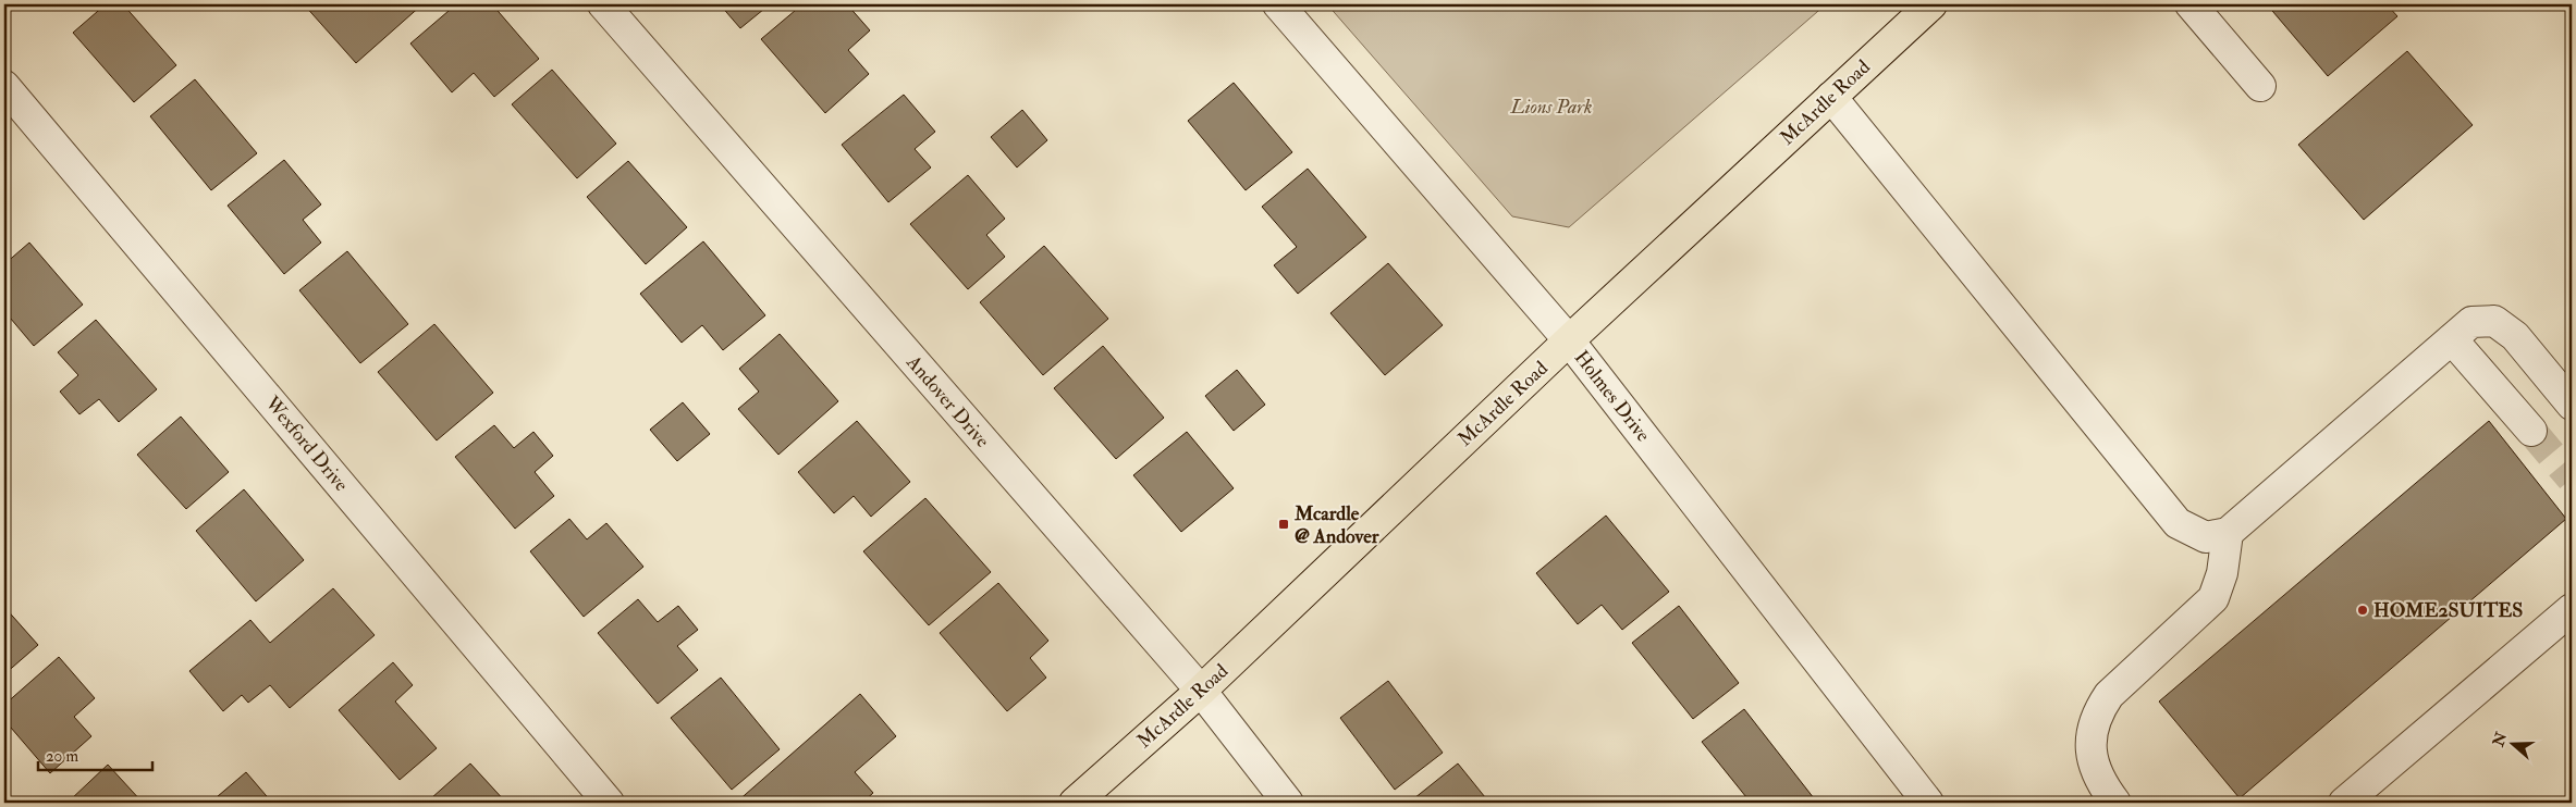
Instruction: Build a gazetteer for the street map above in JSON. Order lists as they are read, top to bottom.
{
  "streets": {
    "main road": ["McArdle Road"],
    "street": ["Holmes Drive", "Andover Drive", "Wexford Drive"]
  },
  "crossings": [
    ["McArdle Road", "Holmes Drive"],
    ["McArdle Road", "Andover Drive"]
  ],
  "parks": ["Lions Park"],
  "places": {
    "transit": ["Mcardle @ Andover"],
    "other": ["HOME2SUITES"]
  },
  "scale_bar": "20 m",
  "north": "left"
}
